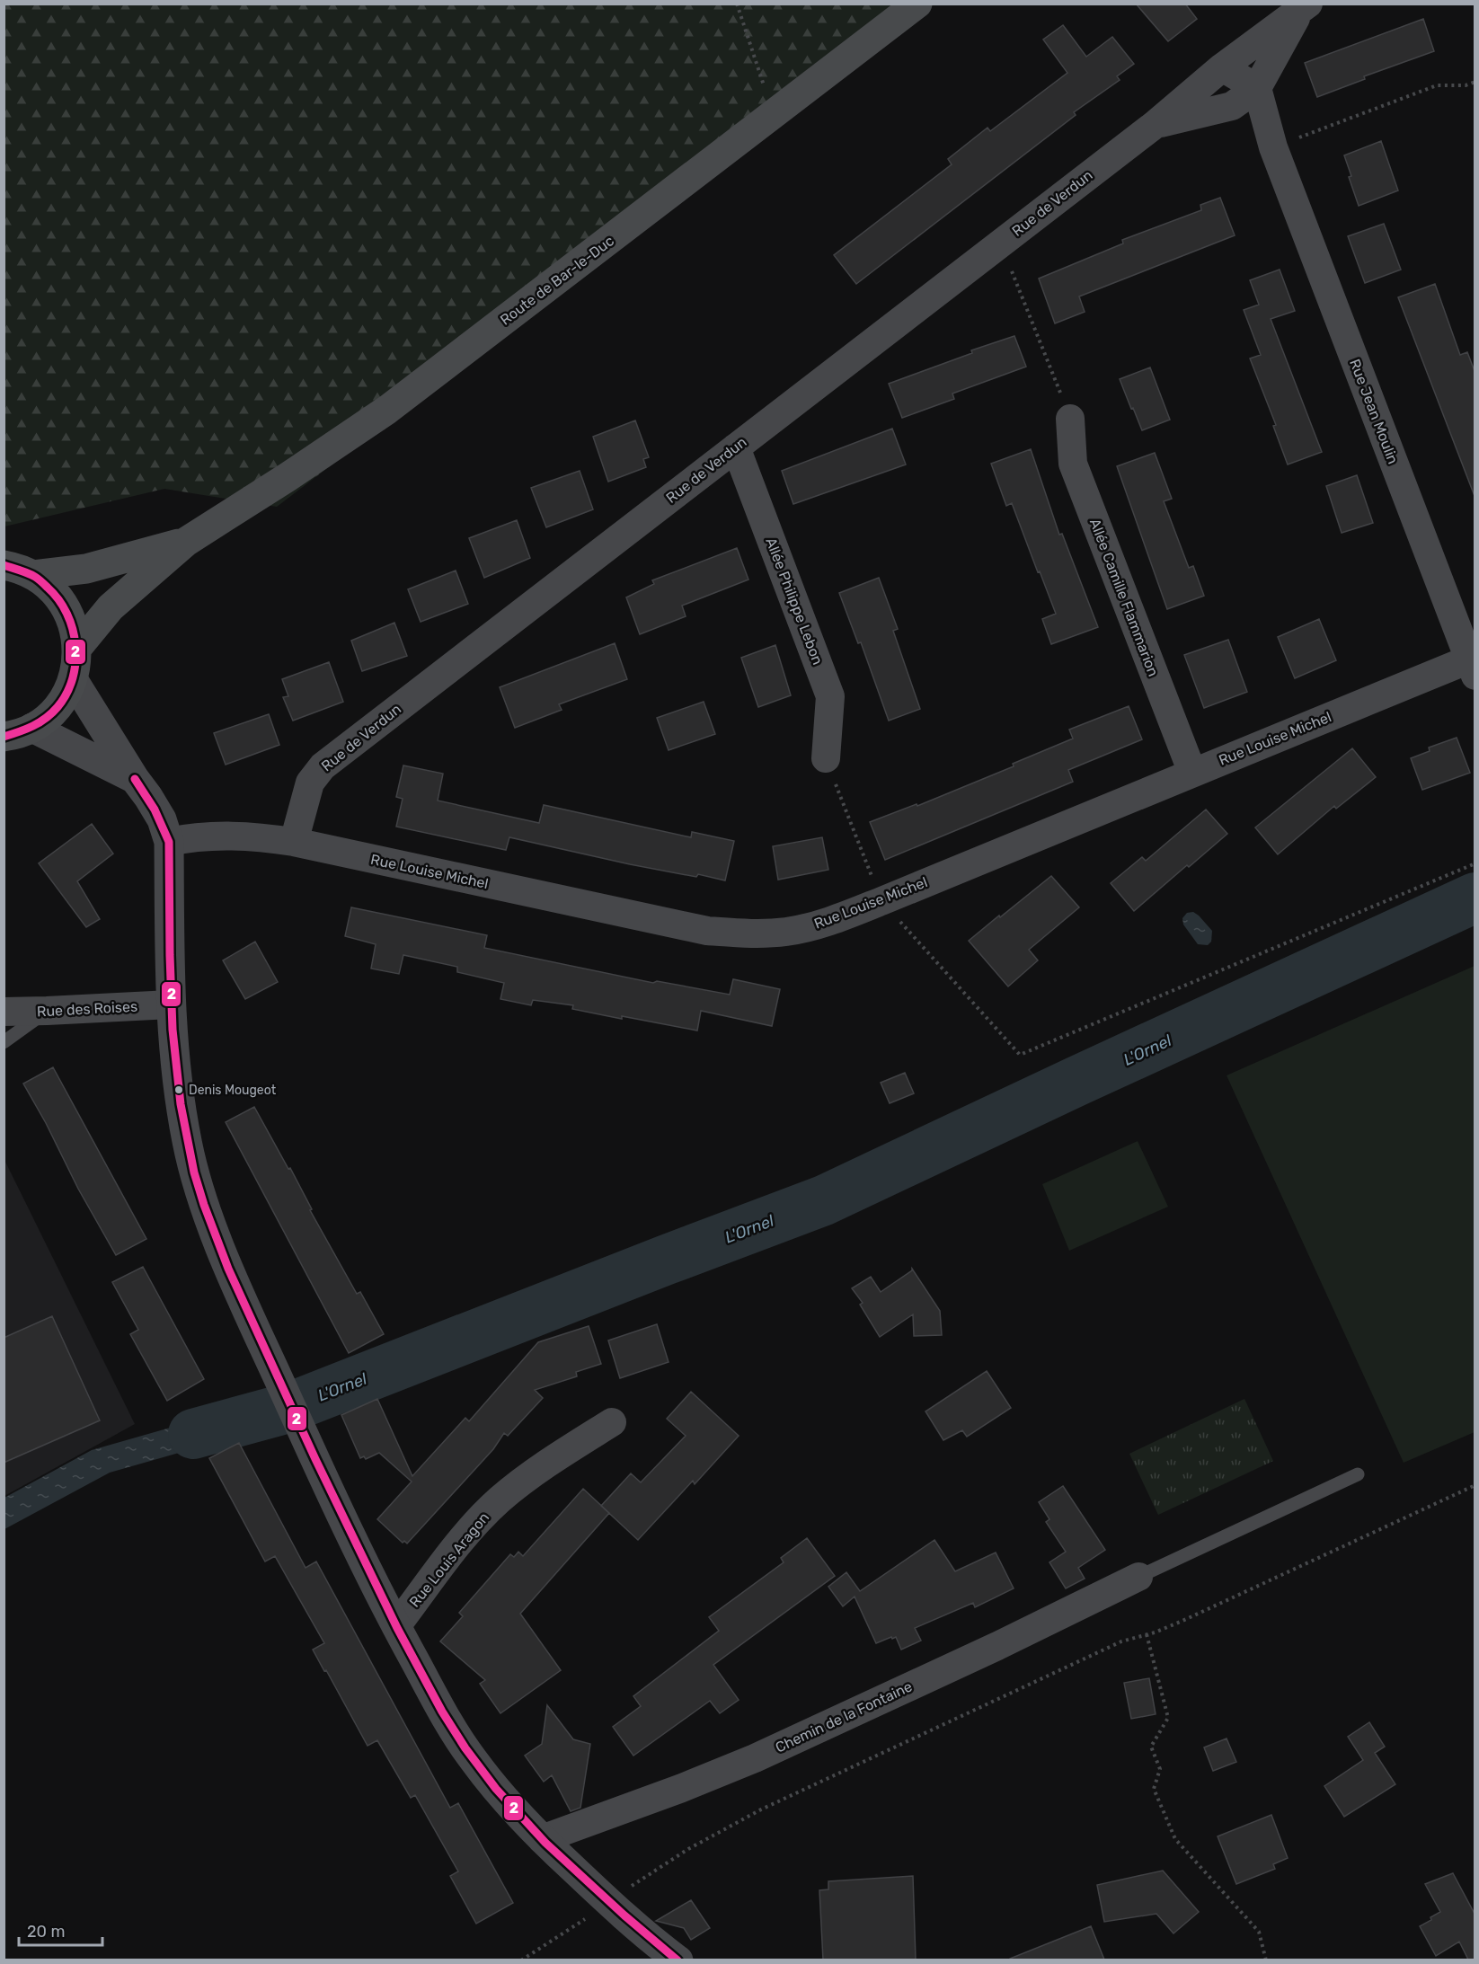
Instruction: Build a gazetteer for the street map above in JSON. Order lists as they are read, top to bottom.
{
  "streets": {
    "main road": ["Route de Bar-le-Duc"],
    "street": [
      "Rue de Verdun",
      "Rue Jean Moulin",
      "Allée Camille Flammarion",
      "Allée Philippe Lebon",
      "Rue Louise Michel",
      "Rue des Roises",
      "Rue Louis Aragon",
      "Chemin de la Fontaine"
    ]
  },
  "crossings": [
    ["Rue de Verdun", "Rue Jean Moulin"],
    ["Rue de Verdun", "Allée Philippe Lebon"],
    ["Rue de Verdun", "Rue Louise Michel"],
    ["Rue Jean Moulin", "Rue Louise Michel"],
    ["Allée Camille Flammarion", "Rue Louise Michel"]
  ],
  "water": ["L'Ornel"],
  "places": ["Denis Mougeot"],
  "lines": ["transit line 2"],
  "scale_bar": "20 m"
}
